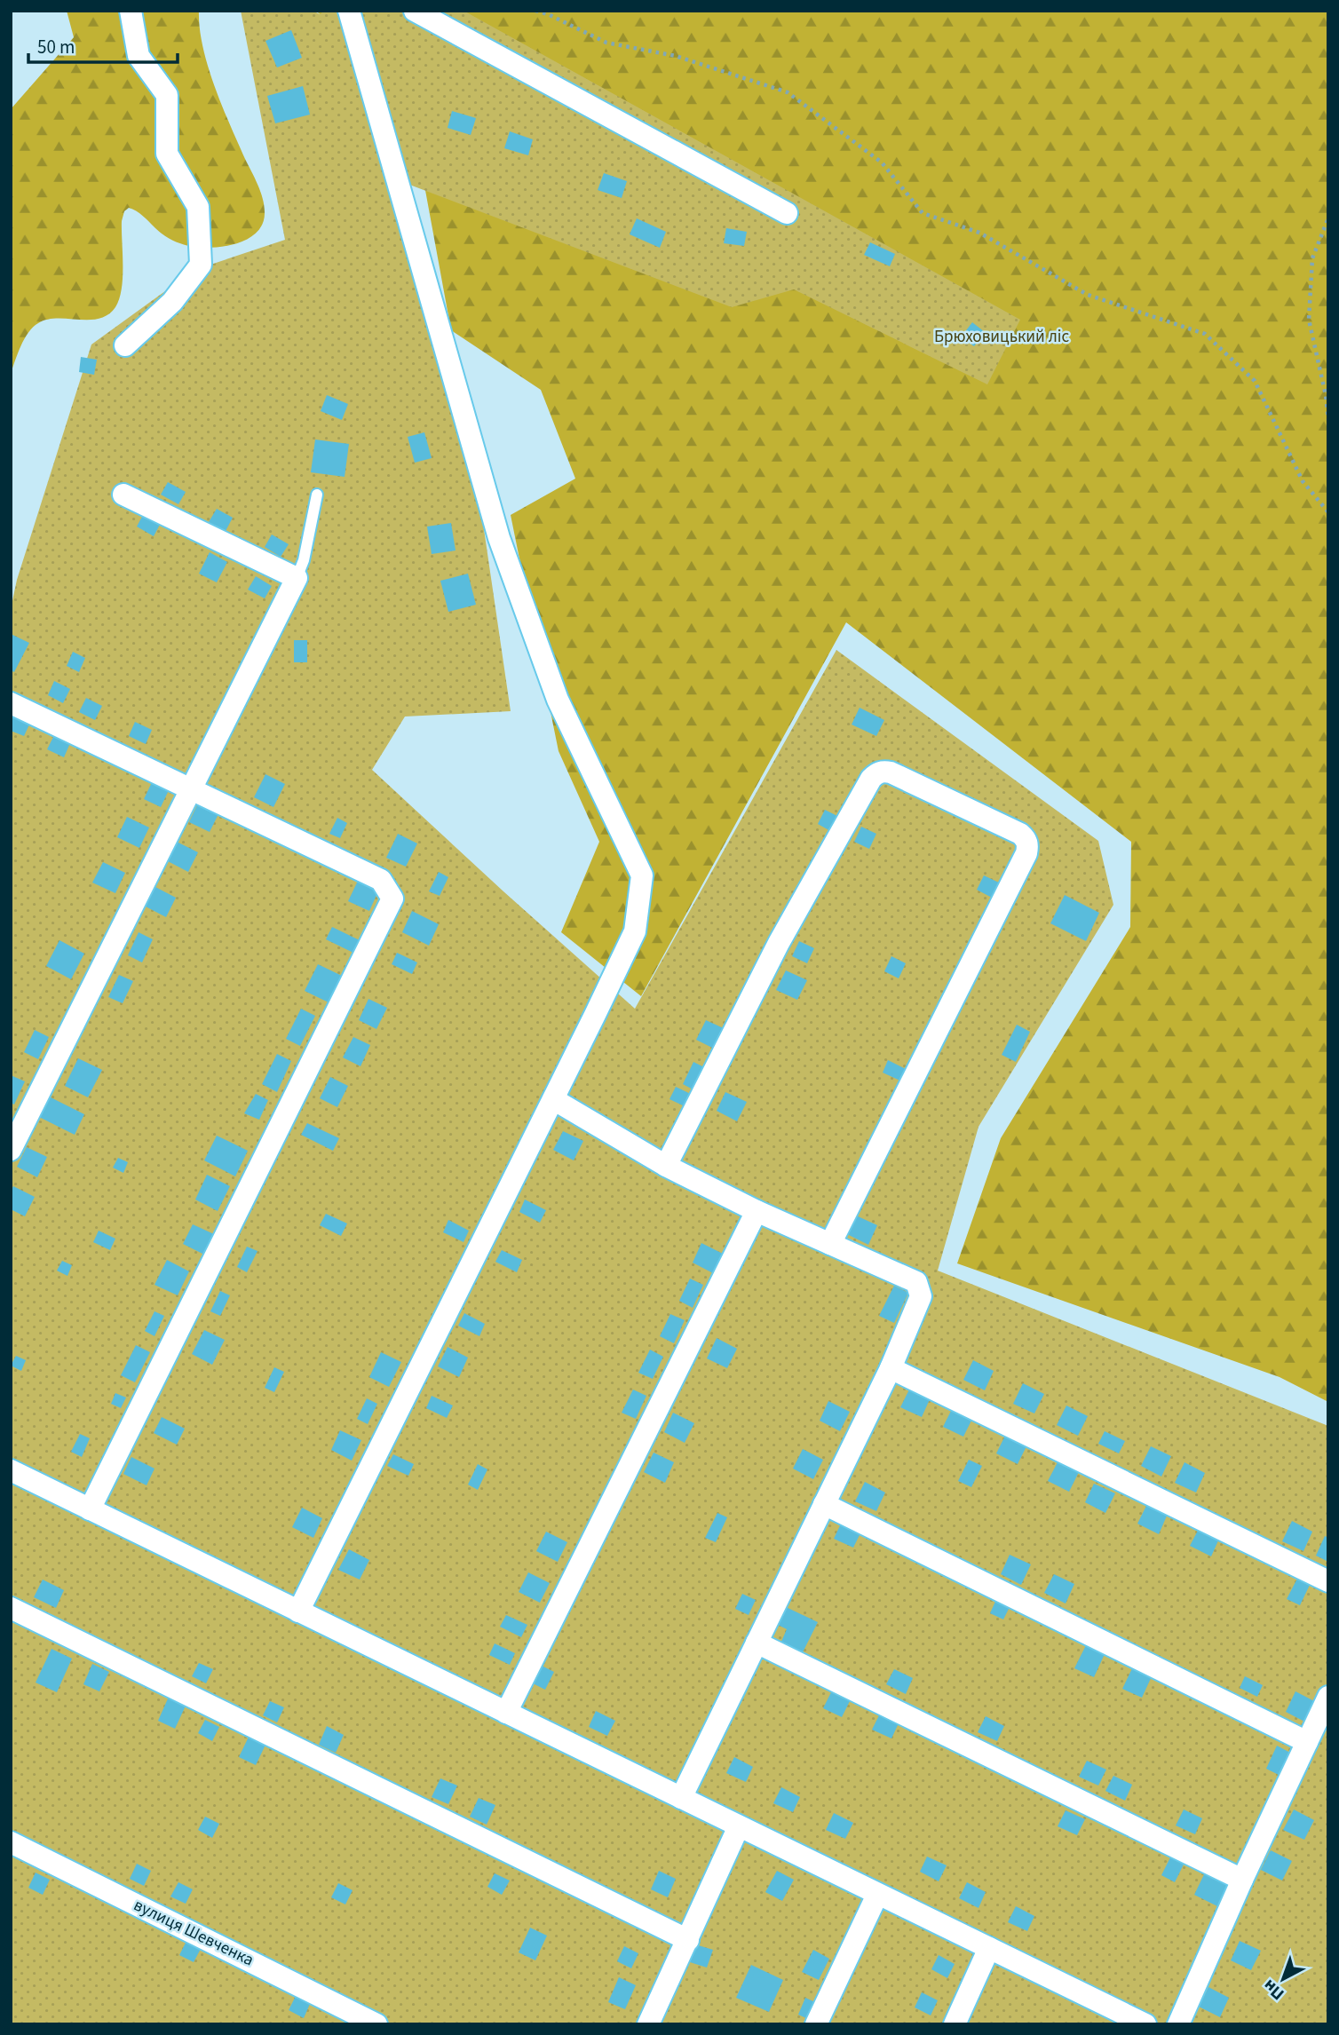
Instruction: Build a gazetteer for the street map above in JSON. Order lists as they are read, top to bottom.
{
  "streets": {
    "street": ["вулиця Шевченка"]
  },
  "parks": ["Брюховицький ліс"],
  "scale_bar": "50 m",
  "north": "bottom left"
}
